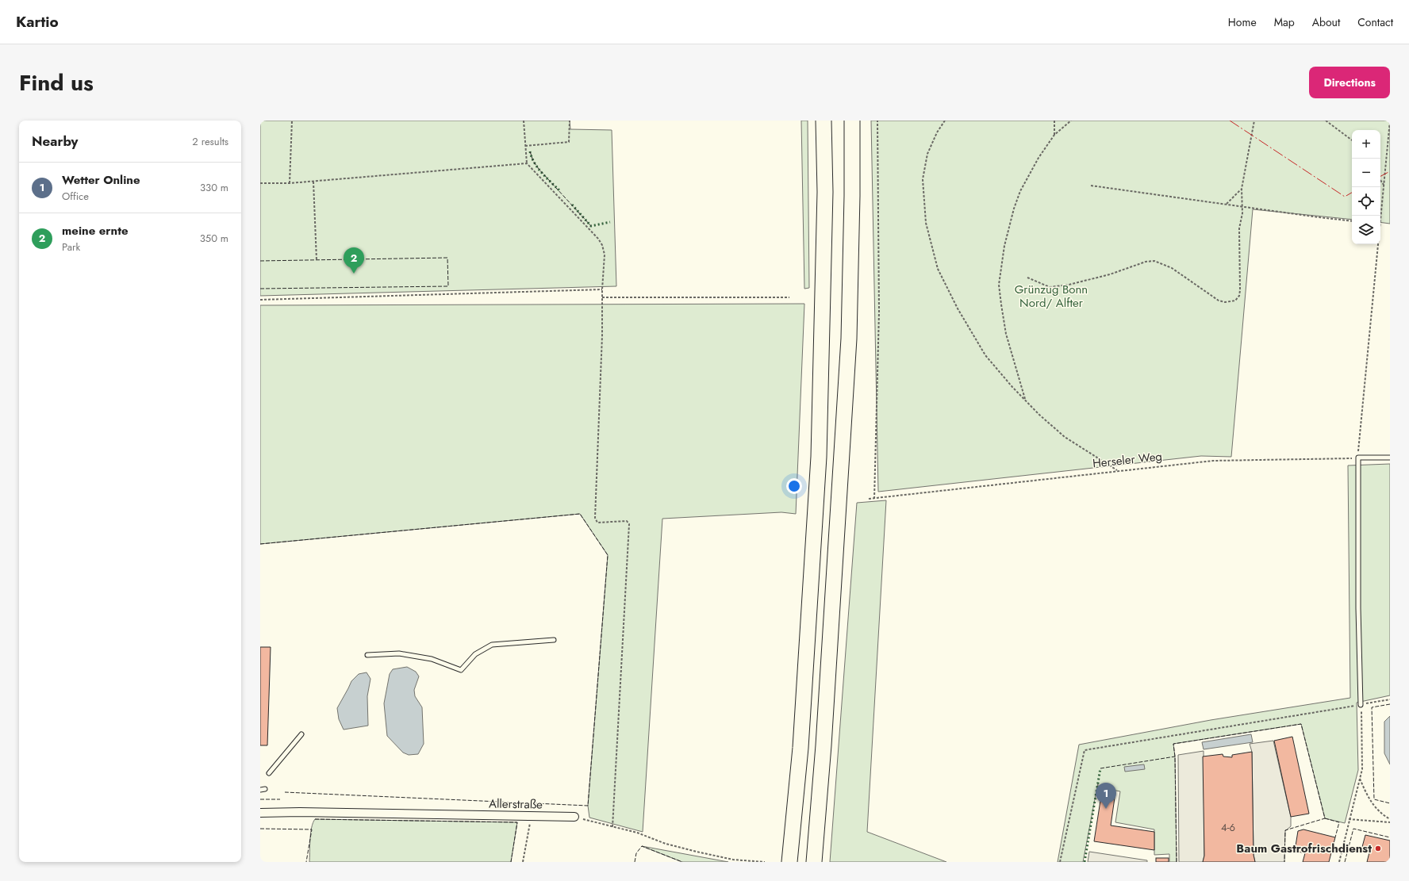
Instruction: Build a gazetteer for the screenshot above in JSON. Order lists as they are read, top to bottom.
{
  "streets": {
    "street": ["Allerstraße"],
    "path": ["Herseler Weg"]
  },
  "parks": ["Grünzug Bonn Nord/ Alfter"],
  "places": ["Baum Gastrofrischdienst"],
  "house_numbers": ["4-6"],
  "page": {
    "header": "Kartio",
    "nav": [
      "Home",
      "Map",
      "About",
      "Contact"
    ],
    "title": "Find us",
    "buttons": "Directions",
    "heading": ["Nearby", "2 results"],
    "map_buttons": ["+", "−"],
    "list": [
      {
        "mark": "1",
        "name": "Wetter Online",
        "note": "Office",
        "value": "330 m"
      },
      {
        "mark": "2",
        "name": "meine ernte",
        "note": "Park",
        "value": "350 m"
      }
    ],
    "pins": ["2", "1"]
  }
}
